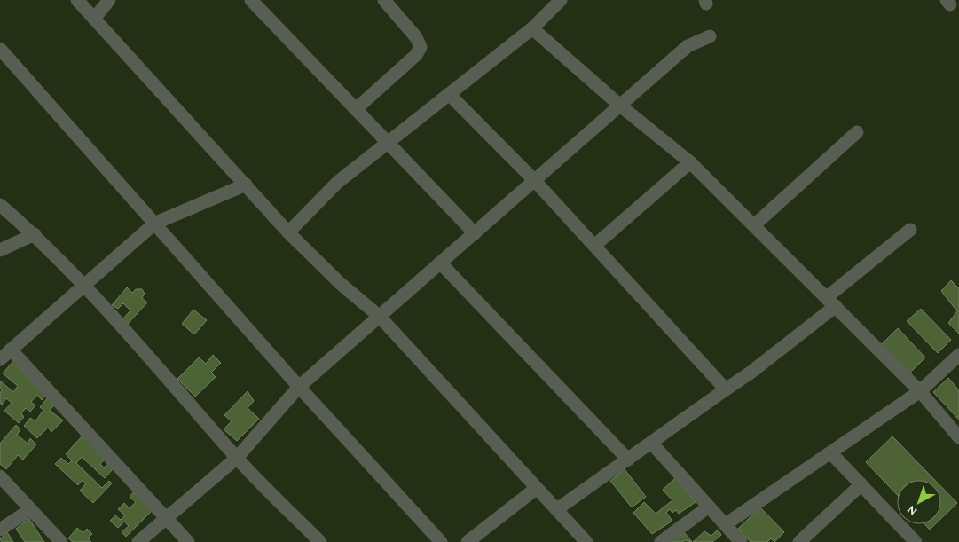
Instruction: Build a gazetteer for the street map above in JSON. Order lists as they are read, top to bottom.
{
  "north": "bottom left"
}
